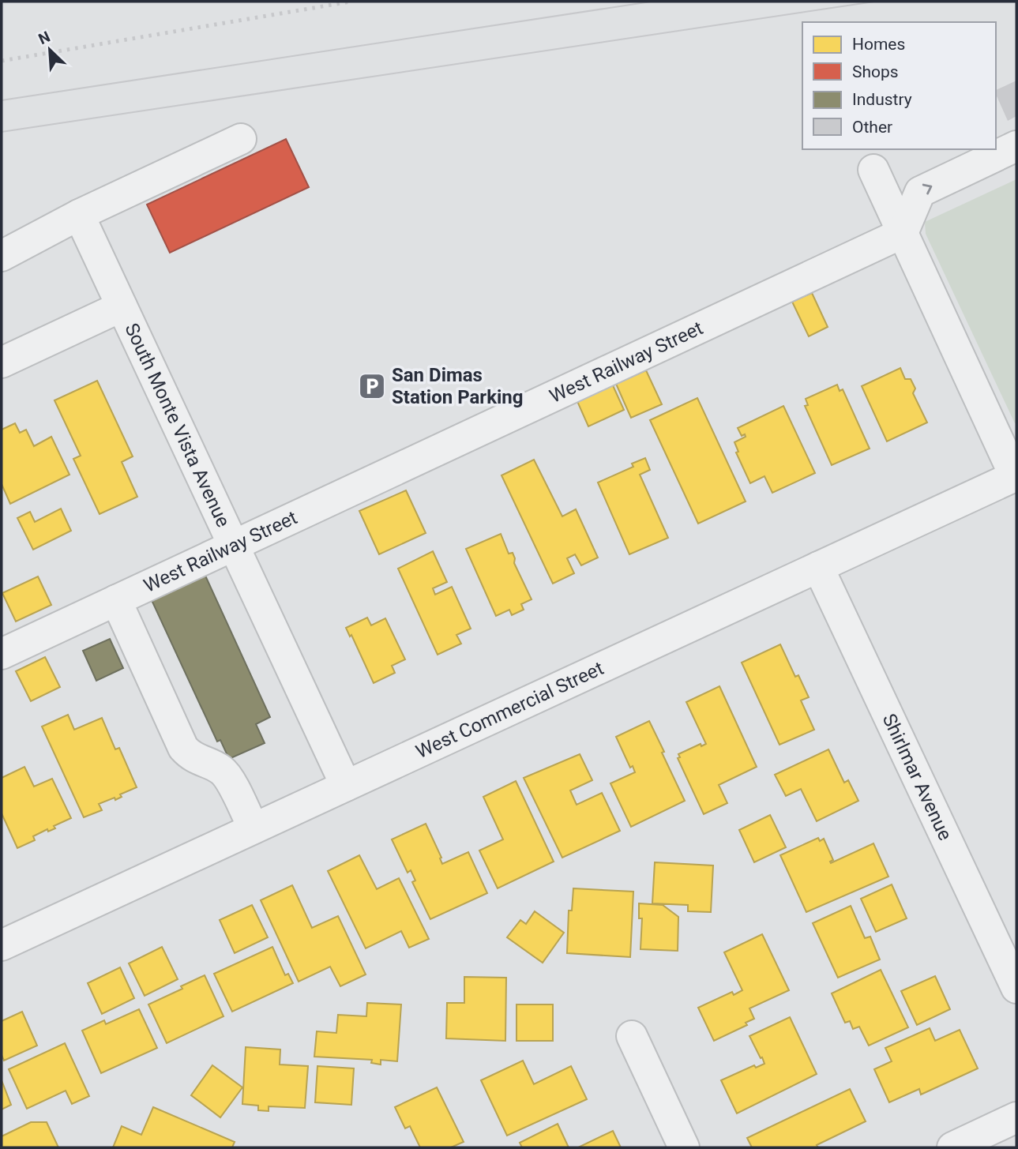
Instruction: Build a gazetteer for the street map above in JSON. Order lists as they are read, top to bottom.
{
  "streets": {
    "street": [
      "West Railway Street",
      "South Monte Vista Avenue",
      "West Commercial Street",
      "Shirlmar Avenue"
    ]
  },
  "crossings": [
    ["West Railway Street", "South Monte Vista Avenue"],
    ["South Monte Vista Avenue", "West Commercial Street"],
    ["West Commercial Street", "Shirlmar Avenue"]
  ],
  "places": {
    "parking": ["San Dimas Station Parking"]
  },
  "legend": [
    "Homes",
    "Shops",
    "Industry",
    "Other"
  ],
  "north": "top left"
}
